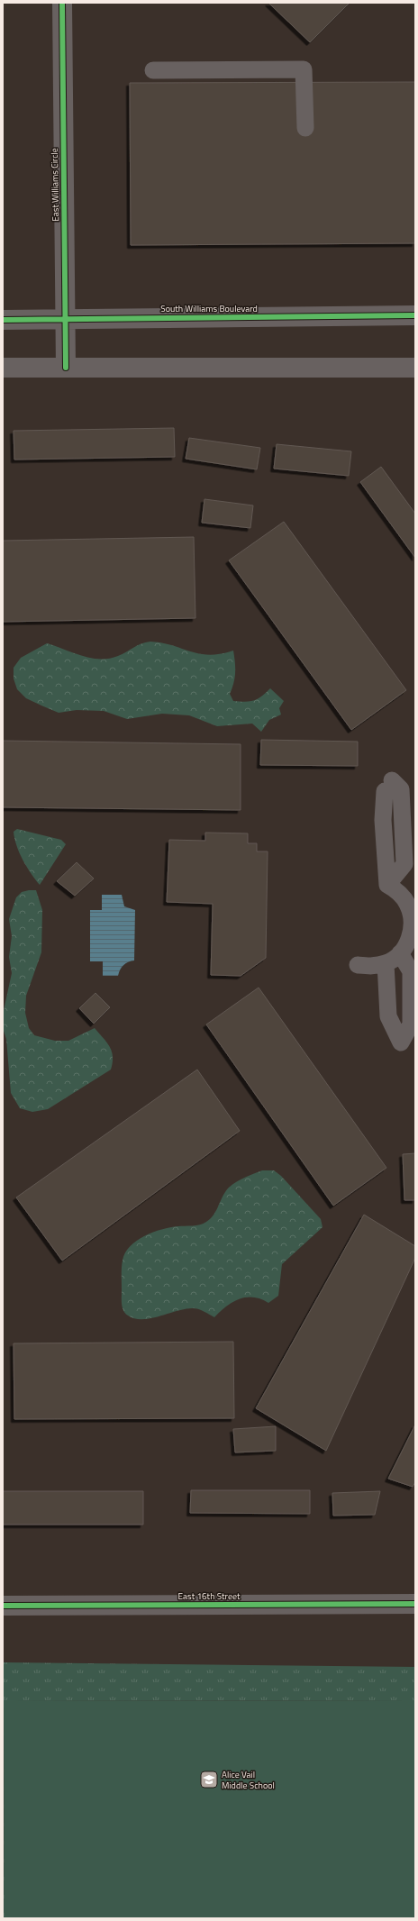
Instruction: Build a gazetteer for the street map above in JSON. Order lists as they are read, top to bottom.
{
  "streets": {
    "street": ["East Williams Circle", "South Williams Boulevard", "East 16th Street"]
  },
  "crossings": [
    ["East Williams Circle", "South Williams Boulevard"]
  ],
  "places": {
    "school or university": ["Alice Vail Middle School"]
  }
}
